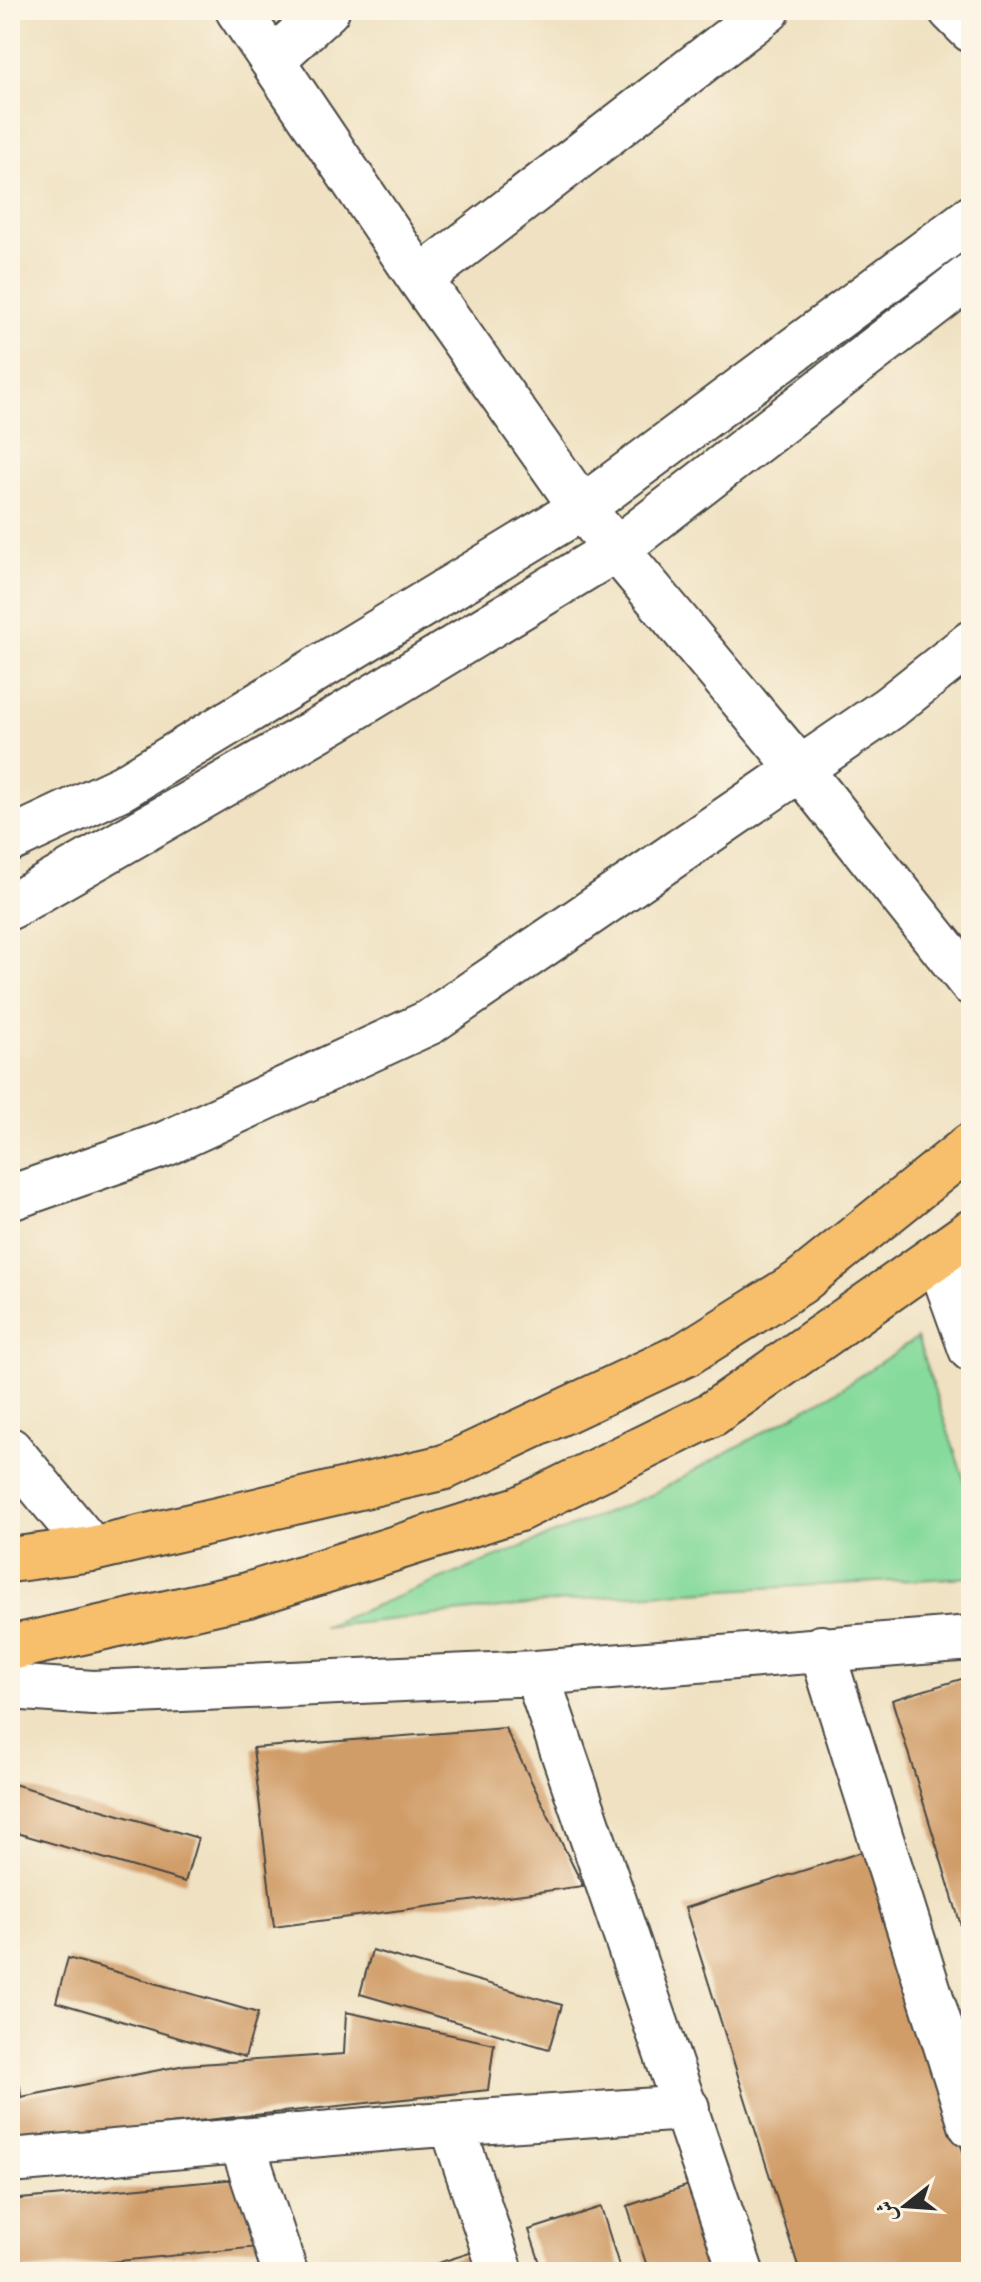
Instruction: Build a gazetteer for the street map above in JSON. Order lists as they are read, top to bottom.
{
  "north": "left"
}
